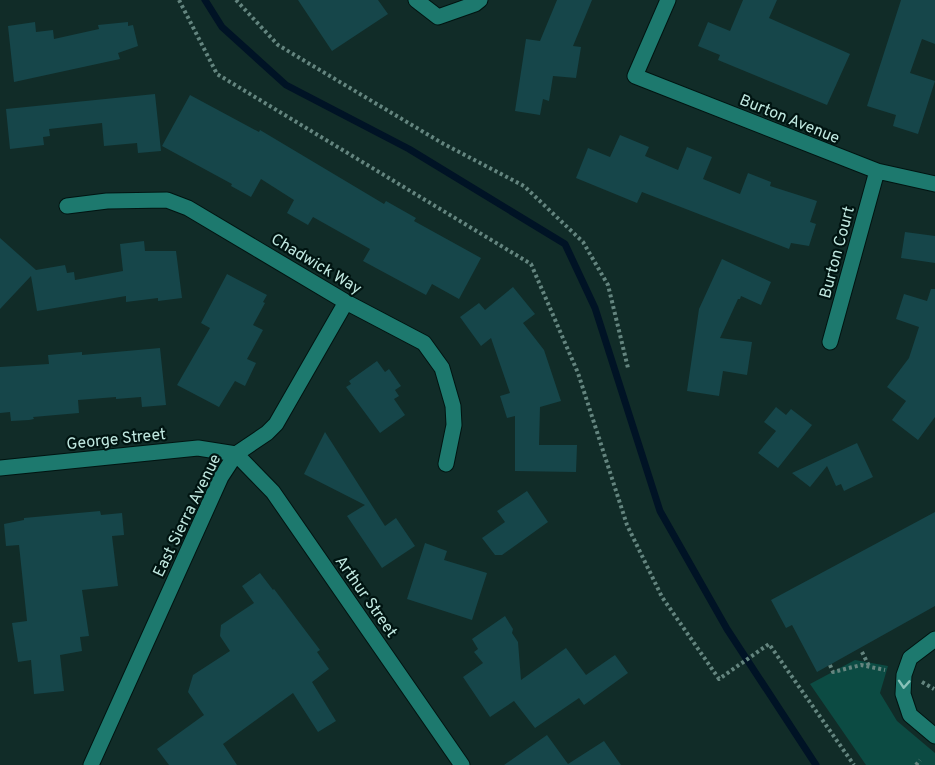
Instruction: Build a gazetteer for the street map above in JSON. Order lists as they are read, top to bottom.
{
  "streets": {
    "street": [
      "Burton Avenue",
      "Burton Court",
      "Chadwick Way",
      "George Street",
      "East Sierra Avenue",
      "Arthur Street"
    ]
  },
  "crossings": [
    ["Burton Avenue", "Burton Court"],
    ["Chadwick Way", "East Sierra Avenue"],
    ["George Street", "East Sierra Avenue"],
    ["George Street", "Arthur Street"],
    ["East Sierra Avenue", "Arthur Street"]
  ]
}
